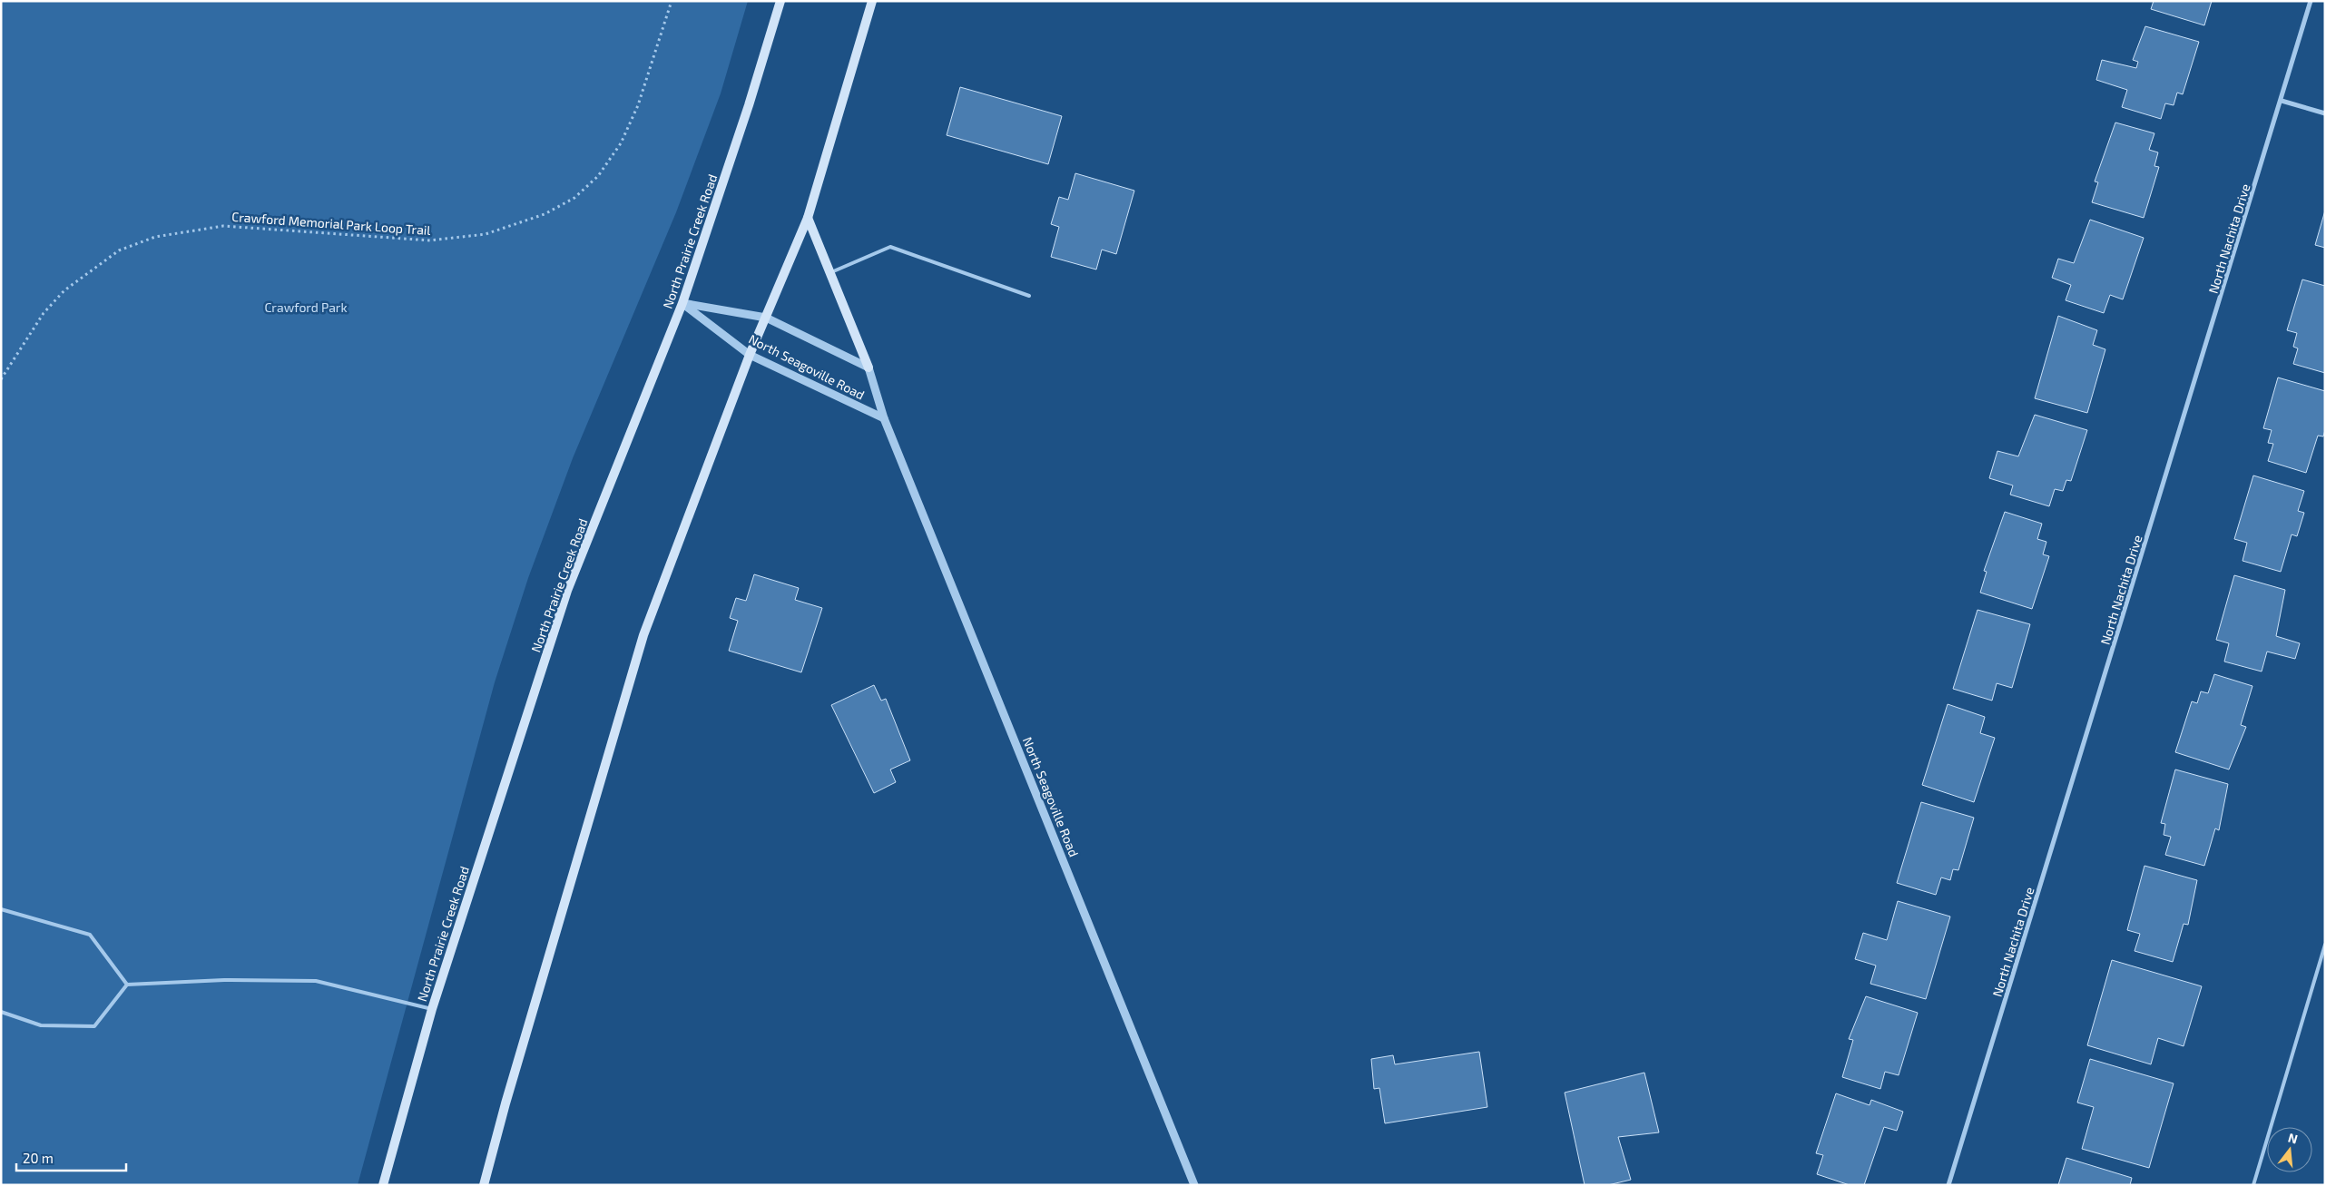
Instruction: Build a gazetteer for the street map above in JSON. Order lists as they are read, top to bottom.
{
  "streets": {
    "main road": ["North Prairie Creek Road"],
    "street": ["North Nachita Drive", "North Seagoville Road"],
    "path": ["Crawford Memorial Park Loop Trail"]
  },
  "crossings": [
    ["North Prairie Creek Road", "North Seagoville Road"]
  ],
  "parks": ["Crawford Park"],
  "scale_bar": "20 m",
  "north": "top"
}
